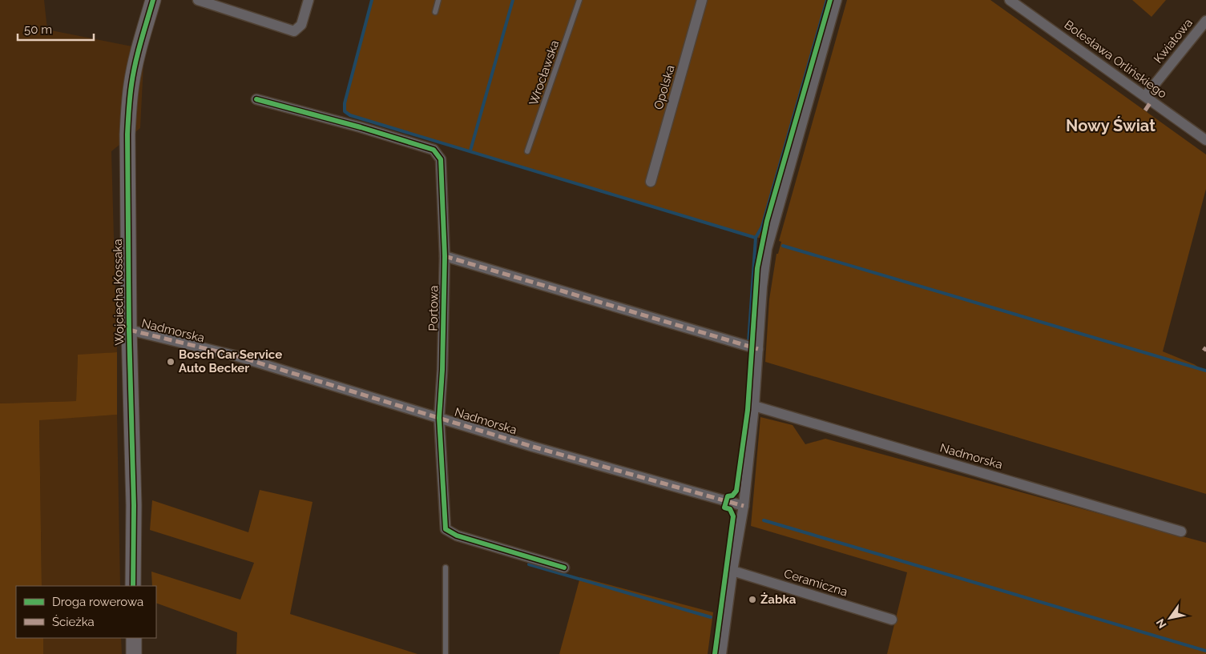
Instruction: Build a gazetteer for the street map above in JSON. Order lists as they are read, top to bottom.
{
  "streets": {
    "main road": ["Wojciecha Kossaka"],
    "street": [
      "Kwiatowa",
      "Bolesława Orlińskiego",
      "Opolska",
      "Portowa",
      "Nadmorska",
      "Ceramiczna"
    ],
    "lane": ["Wrocławska"]
  },
  "crossings": [
    ["Kwiatowa", "Bolesława Orlińskiego"],
    ["Wojciecha Kossaka", "Nadmorska"],
    ["Portowa", "Nadmorska"]
  ],
  "districts": ["Nowy Świat"],
  "places": ["Bosch Car Service Auto Becker", "Żabka"],
  "legend": ["Droga rowerowa", "Ścieżka"],
  "scale_bar": "50 m",
  "north": "bottom left"
}
